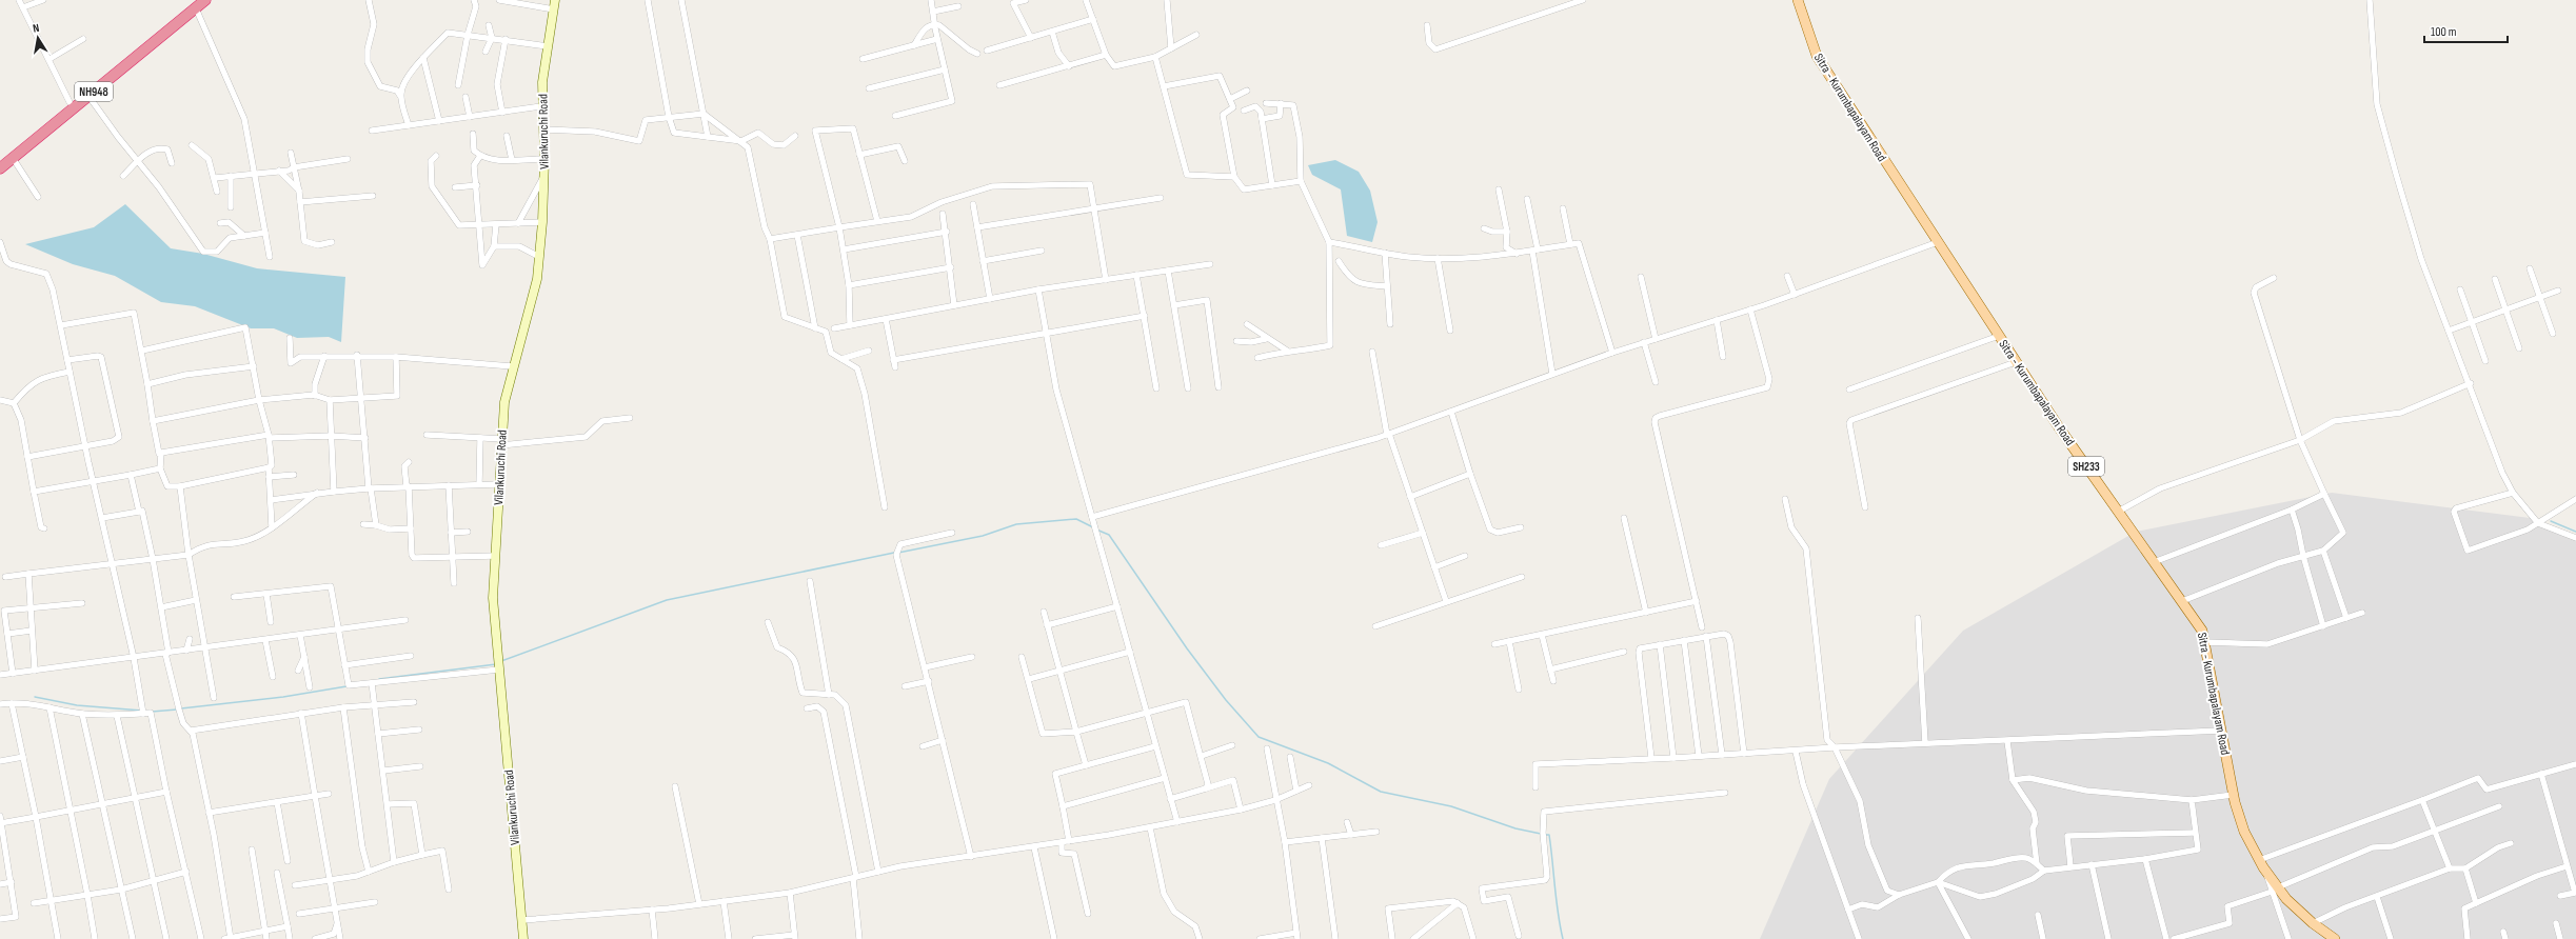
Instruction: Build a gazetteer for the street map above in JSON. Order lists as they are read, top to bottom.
{
  "streets": {
    "highway": ["NH948"],
    "main road": ["Sitra - Kurumbapalayam Road", "SH233"],
    "street": ["Vilankuruchi Road"]
  },
  "scale_bar": "100 m",
  "north": "top"
}
